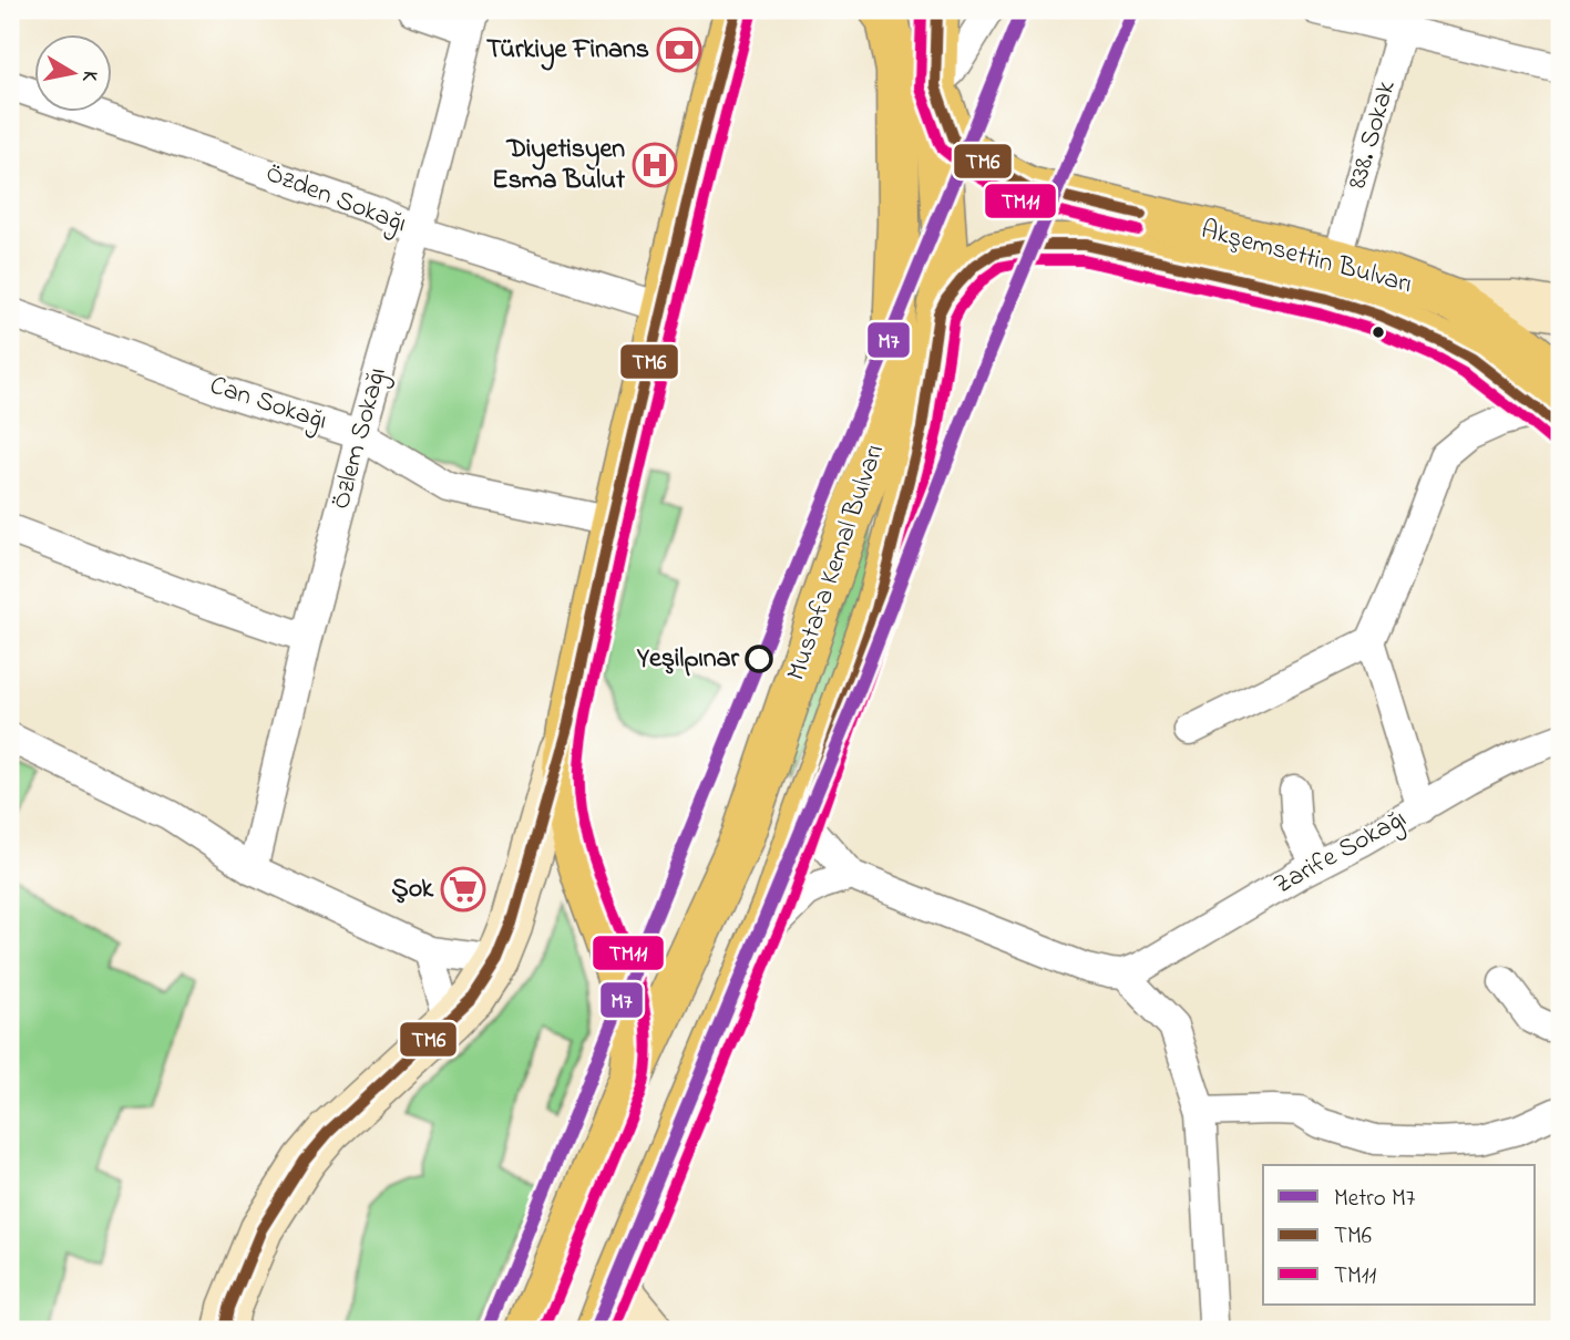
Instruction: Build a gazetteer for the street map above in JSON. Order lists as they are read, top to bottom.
{
  "streets": {
    "main road": ["Akşemsettin Bulvarı", "Mustafa Kemal Bulvarı"],
    "street": [
      "838. Sokak",
      "Özden Sokağı",
      "Can Sokağı",
      "Özlem Sokağı",
      "Zarife Sokağı"
    ]
  },
  "crossings": [
    ["838. Sokak", "Akşemsettin Bulvarı"],
    ["Özden Sokağı", "Özlem Sokağı"],
    ["Özden Sokağı", "Mustafa Kemal Bulvarı"],
    ["Akşemsettin Bulvarı", "Mustafa Kemal Bulvarı"],
    ["Can Sokağı", "Özlem Sokağı"],
    ["Can Sokağı", "Mustafa Kemal Bulvarı"]
  ],
  "places": {
    "bank": ["Türkiye Finans"],
    "hospital": ["Diyetisyen Esma Bulut"],
    "other": ["Yeşilpınar"],
    "supermarket": ["Şok"]
  },
  "lines": ["metro line M7", "transit line TM6", "transit line TM11"],
  "legend": ["Metro M7", "TM6", "TM11"],
  "north": "right"
}
